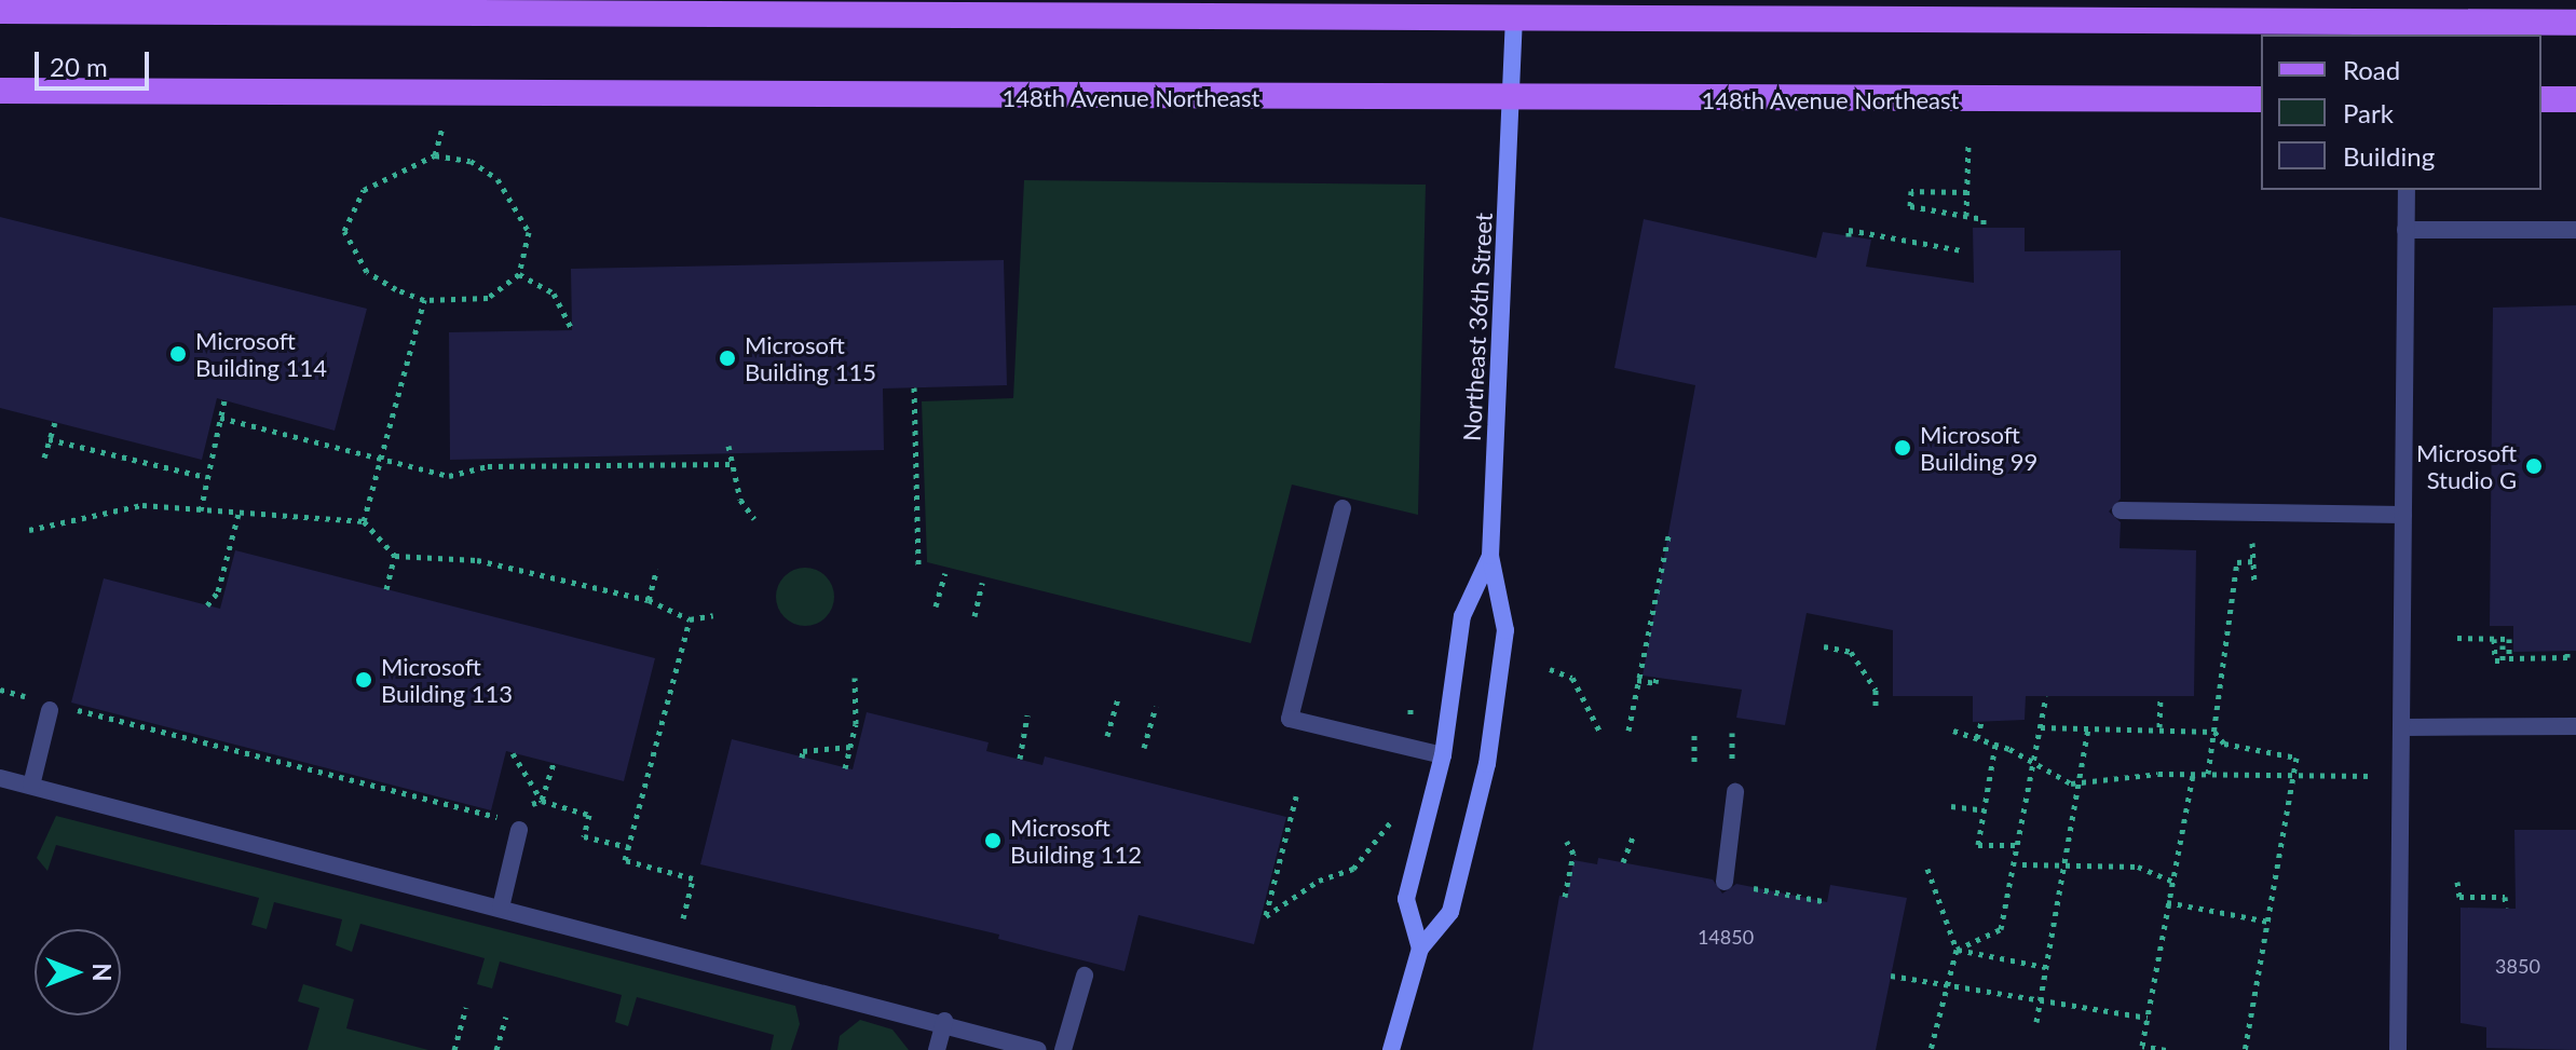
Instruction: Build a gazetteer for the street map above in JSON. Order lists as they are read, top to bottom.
{
  "streets": {
    "main road": ["148th Avenue Northeast"],
    "street": ["Northeast 36th Street"]
  },
  "crossings": [
    ["148th Avenue Northeast", "Northeast 36th Street"]
  ],
  "places": [
    "Microsoft Building 114",
    "Microsoft Building 115",
    "Microsoft Building 99",
    "Microsoft Studio G",
    "Microsoft Building 113",
    "Microsoft Building 112"
  ],
  "house_numbers": ["14850", "3850"],
  "legend": ["Road", "Park", "Building"],
  "scale_bar": "20 m",
  "north": "right"
}
